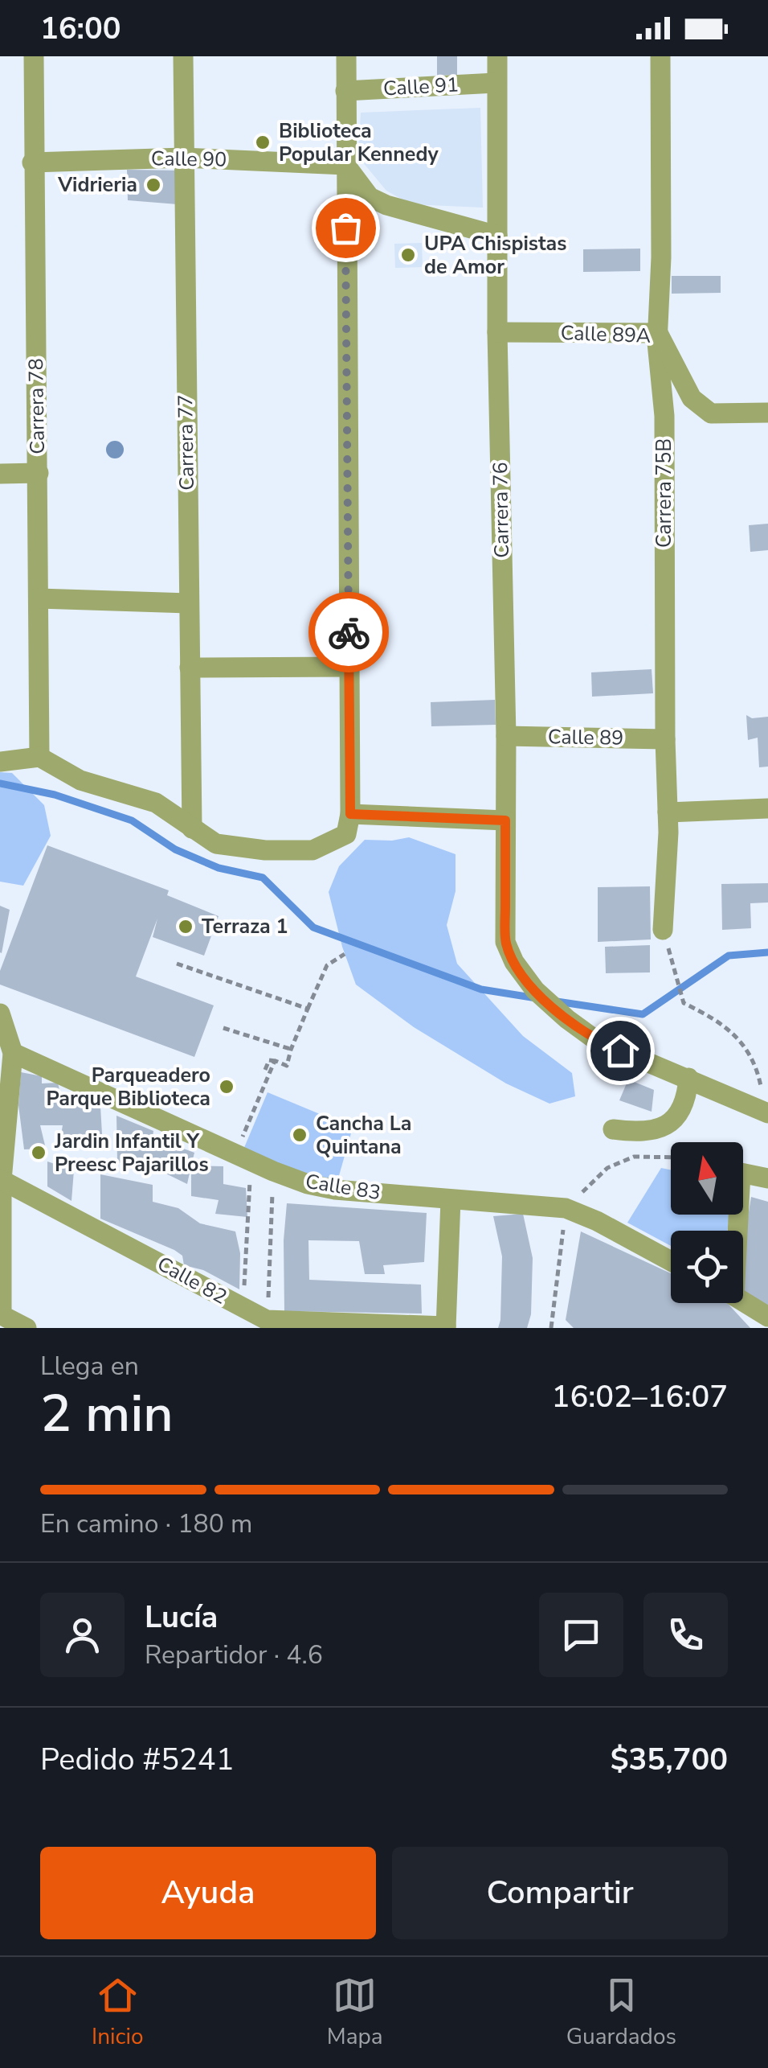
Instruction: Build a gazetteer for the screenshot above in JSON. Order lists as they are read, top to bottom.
{
  "streets": {
    "street": [
      "Calle 91",
      "Calle 90",
      "Calle 89A",
      "Carrera 78",
      "Carrera 77",
      "Carrera 75B",
      "Carrera 76",
      "Calle 89",
      "Calle 83",
      "Calle 82"
    ]
  },
  "crossings": [
    ["Calle 91", "Carrera 76"],
    ["Calle 90", "Carrera 78"],
    ["Calle 90", "Carrera 77"],
    ["Calle 89A", "Carrera 75B"],
    ["Calle 89A", "Carrera 76"],
    ["Carrera 75B", "Calle 89"],
    ["Carrera 76", "Calle 89"]
  ],
  "places": [
    "Biblioteca Popular Kennedy",
    "Vidrieria",
    "UPA Chispistas de Amor",
    "Terraza 1",
    "Parqueadero Parque Biblioteca",
    "Cancha La Quintana",
    "Jardin Infantil Y Preesc Pajarillos"
  ],
  "north": "top",
  "page": {
    "status": "16:00",
    "heading": ["2 min", "Llega en", "16:02–16:07"],
    "panel": [
      "Lucía",
      "Repartidor · 4.6",
      "Pedido #5241",
      "$35,700"
    ],
    "bar": "En camino · 180 m",
    "buttons": ["Ayuda", "Compartir"],
    "tabs": ["Inicio", "Mapa", "Guardados"]
  }
}
